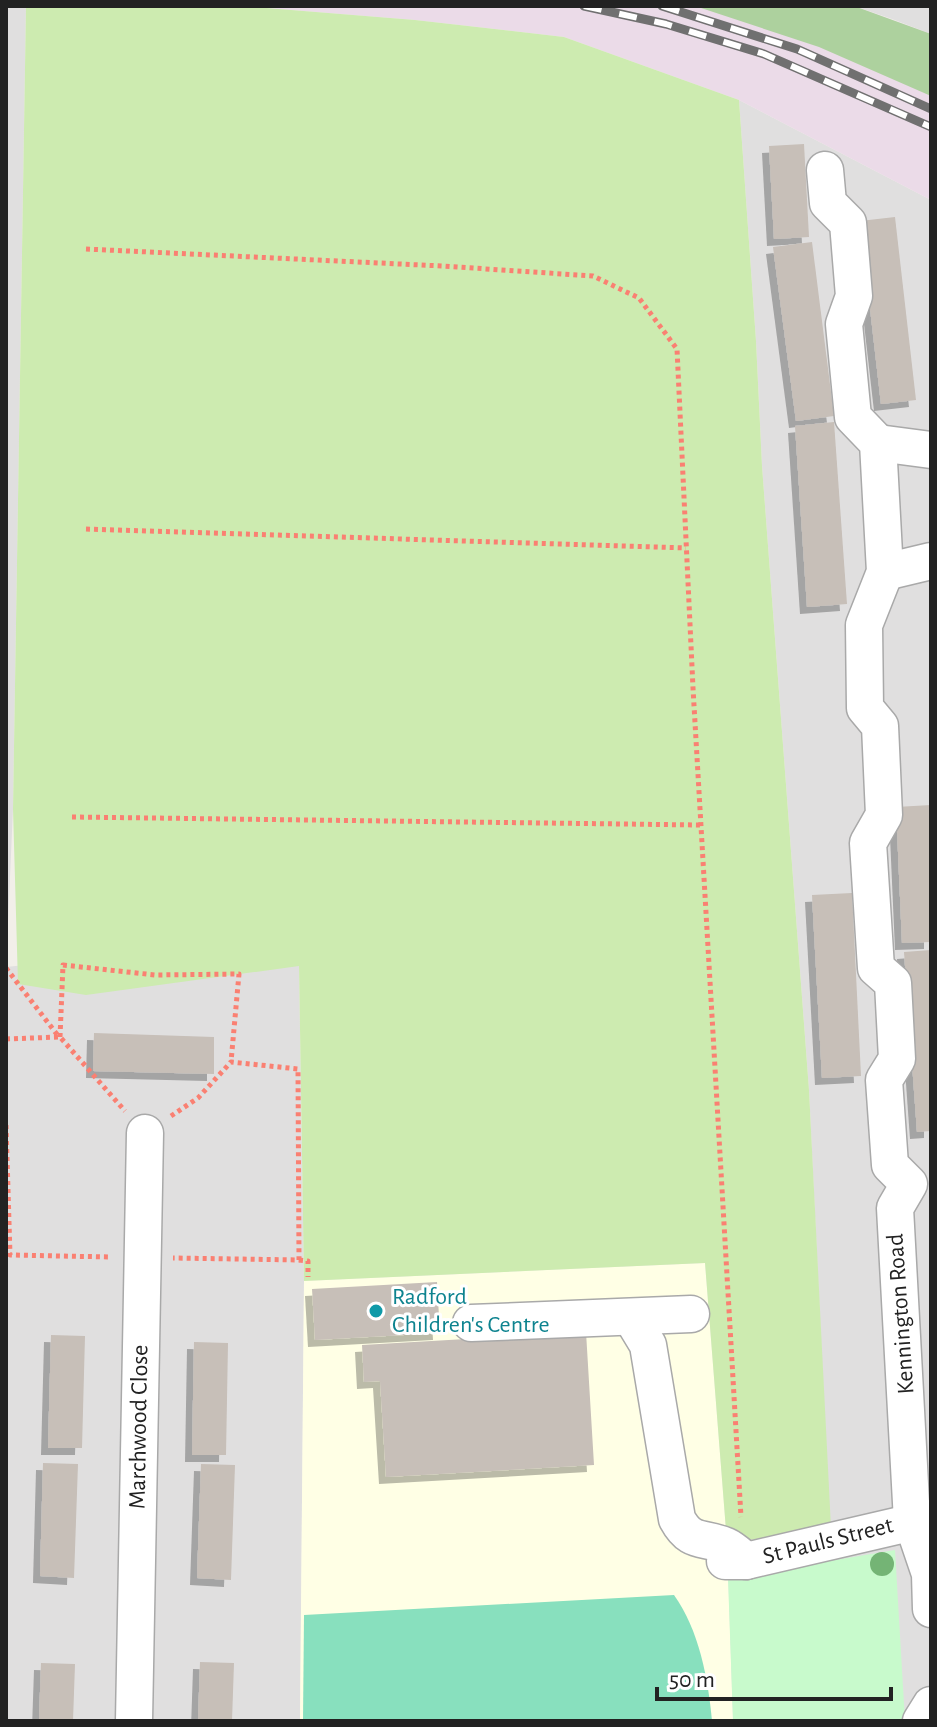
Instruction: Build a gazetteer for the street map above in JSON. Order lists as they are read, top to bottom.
{
  "streets": {
    "street": ["Kennington Road", "Marchwood Close", "St Pauls Street"]
  },
  "crossings": [
    ["Kennington Road", "St Pauls Street"]
  ],
  "places": ["Radford Children's Centre"],
  "scale_bar": "50 m"
}
